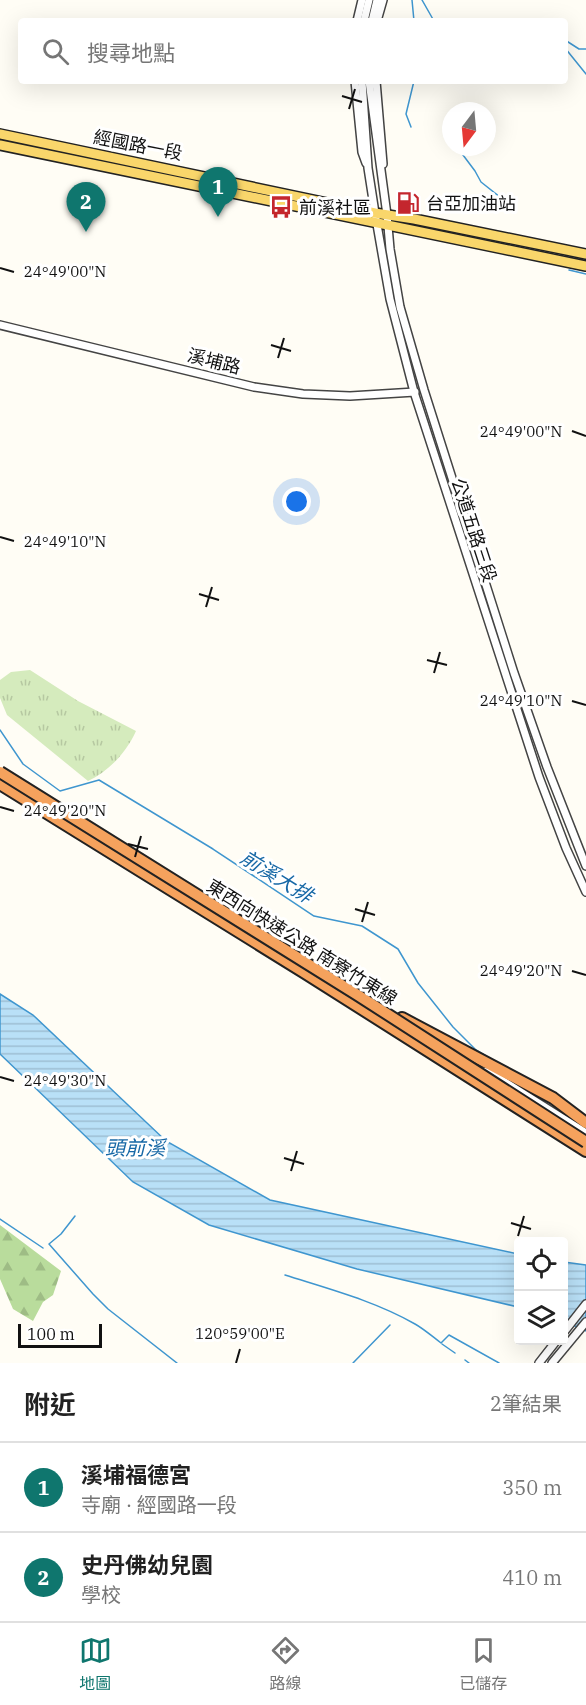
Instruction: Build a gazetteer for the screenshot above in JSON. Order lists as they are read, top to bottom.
{
  "streets": {
    "highway": ["東西向快速公路 南寮竹東線"],
    "main road": ["經國路一段"],
    "street": ["溪埔路", "公道五路三段"]
  },
  "crossings": [
    ["經國路一段", "公道五路三段"],
    ["溪埔路", "公道五路三段"]
  ],
  "water": ["前溪大排", "頭前溪"],
  "places": {
    "fuel station": ["台亞加油站"],
    "bus stop": ["前溪社區"]
  },
  "scale_bar": "100 m",
  "north": "bottom",
  "page": {
    "search": "搜尋地點",
    "pins": ["1", "2"],
    "scale": "100 m",
    "heading": ["附近", "2筆結果"],
    "list": [
      {
        "mark": "1",
        "name": "溪埔福德宮",
        "note": "寺廟 · 經國路一段",
        "value": "350 m"
      },
      {
        "mark": "2",
        "name": "史丹佛幼兒園",
        "note": "學校",
        "value": "410 m"
      }
    ],
    "nav": ["地圖", "路線", "已儲存"]
  },
  "coordinates": [
    "24°49'00\"N",
    "24°49'10\"N",
    "24°49'20\"N",
    "24°49'30\"N",
    "120°59'00\"E"
  ]
}
